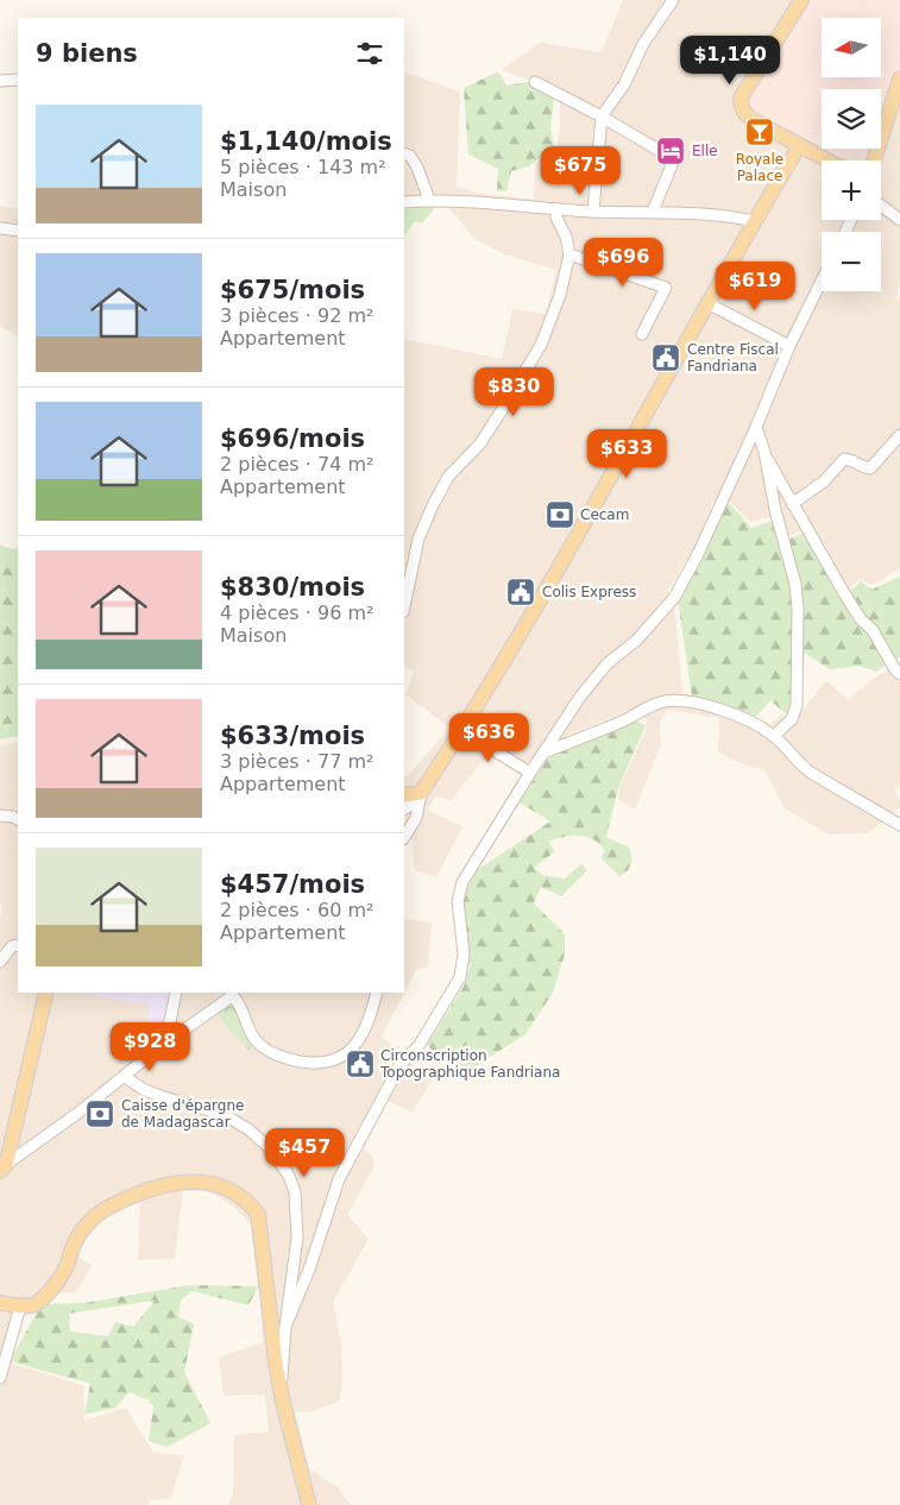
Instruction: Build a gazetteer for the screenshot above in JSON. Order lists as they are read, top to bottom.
{
  "places": {
    "bar": ["Royale Palace"],
    "hotel": ["Elle"],
    "public building": ["Centre Fiscal Fandriana", "Colis Express", "Circonscription Topographique Fandriana"],
    "bank": ["Cecam", "Caisse d'épargne de Madagascar"]
  },
  "north": "left",
  "page": {
    "map_buttons": ["+", "−"],
    "heading": "9 biens",
    "price": [
      "$1,140",
      "$675",
      "$696",
      "$619",
      "$830",
      "$633",
      "$636",
      "$928",
      "$457"
    ],
    "list": [
      {
        "name": "$1,140/mois",
        "note": "5 pièces · 143 m² · Maison"
      },
      {
        "name": "$675/mois",
        "note": "3 pièces · 92 m² · Appartement"
      },
      {
        "name": "$696/mois",
        "note": "2 pièces · 74 m² · Appartement"
      },
      {
        "name": "$830/mois",
        "note": "4 pièces · 96 m² · Maison"
      },
      {
        "name": "$633/mois",
        "note": "3 pièces · 77 m² · Appartement"
      },
      {
        "name": "$457/mois",
        "note": "2 pièces · 60 m² · Appartement"
      }
    ]
  }
}
